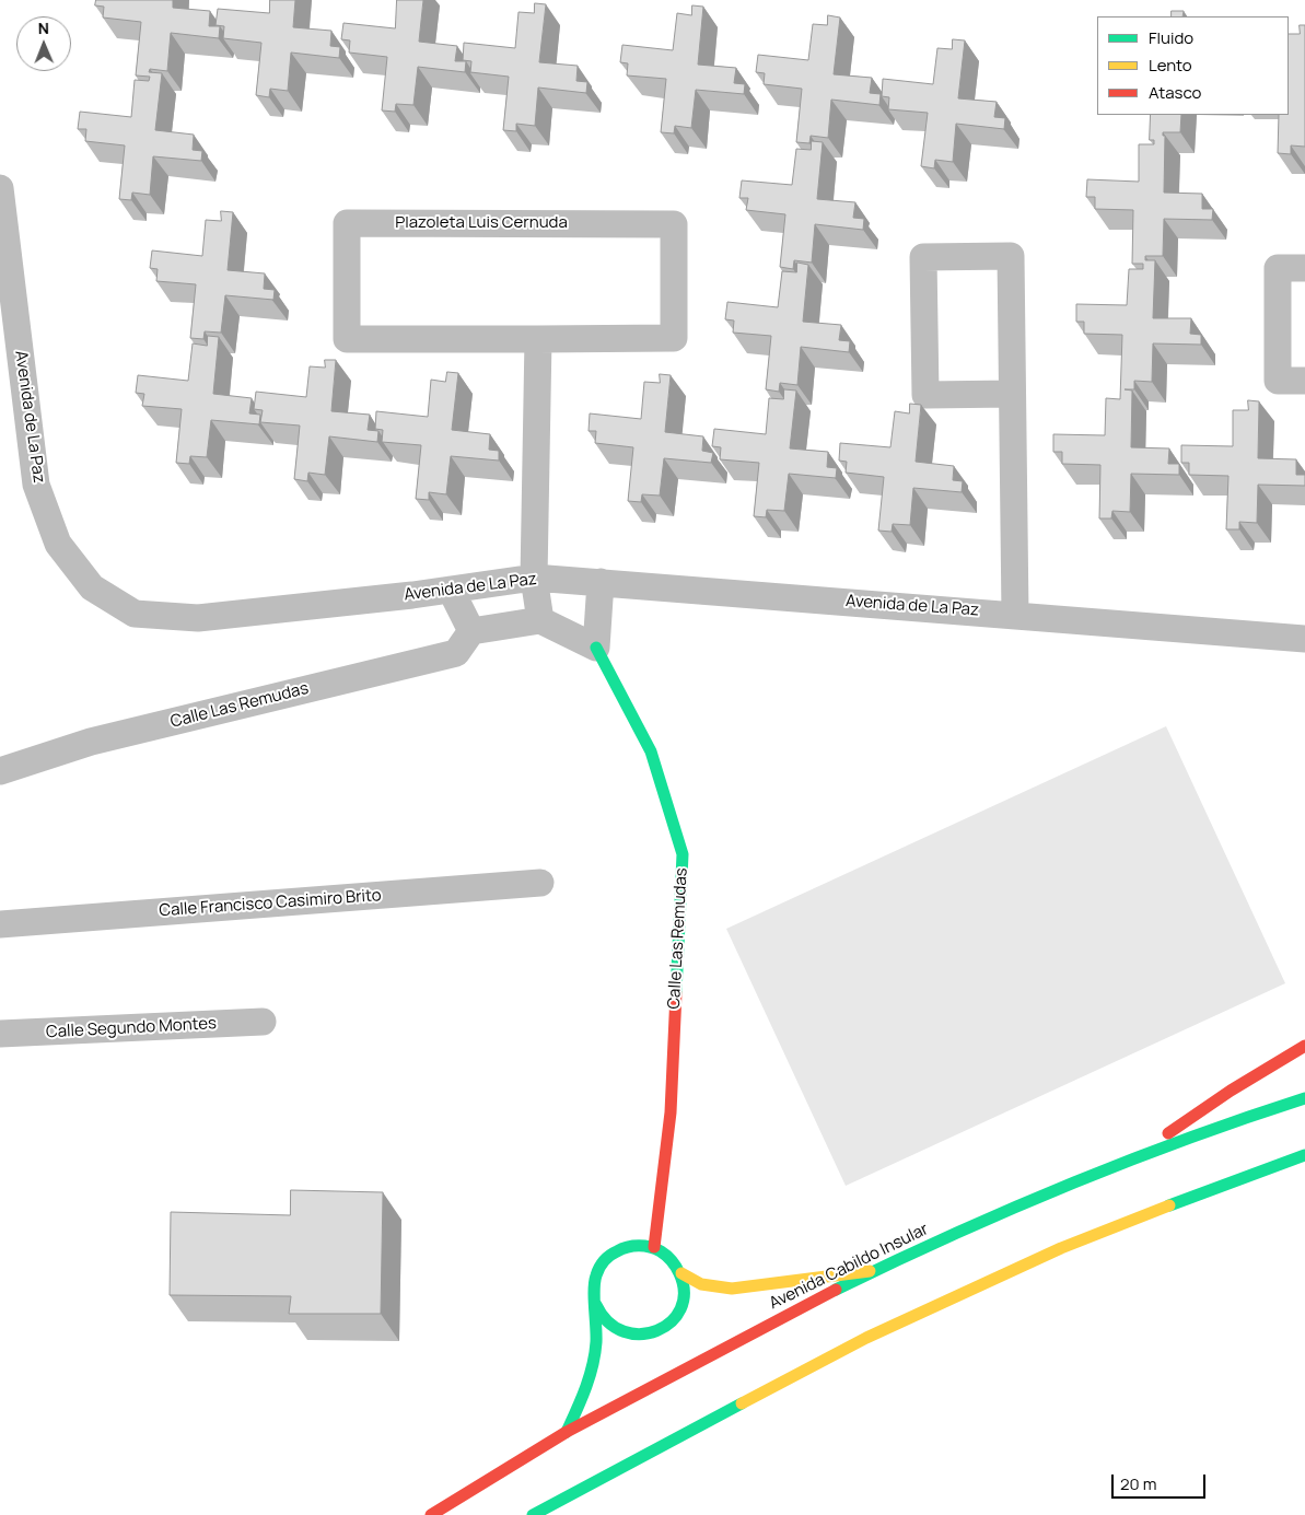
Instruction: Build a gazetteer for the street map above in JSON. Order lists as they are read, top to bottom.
{
  "streets": {
    "main road": ["Calle Las Remudas", "Avenida Cabildo Insular"],
    "street": [
      "Plazoleta Luis Cernuda",
      "Avenida de La Paz",
      "Calle Francisco Casimiro Brito",
      "Calle Segundo Montes"
    ]
  },
  "legend": ["Fluido", "Lento", "Atasco"],
  "scale_bar": "20 m",
  "north": "top"
}
